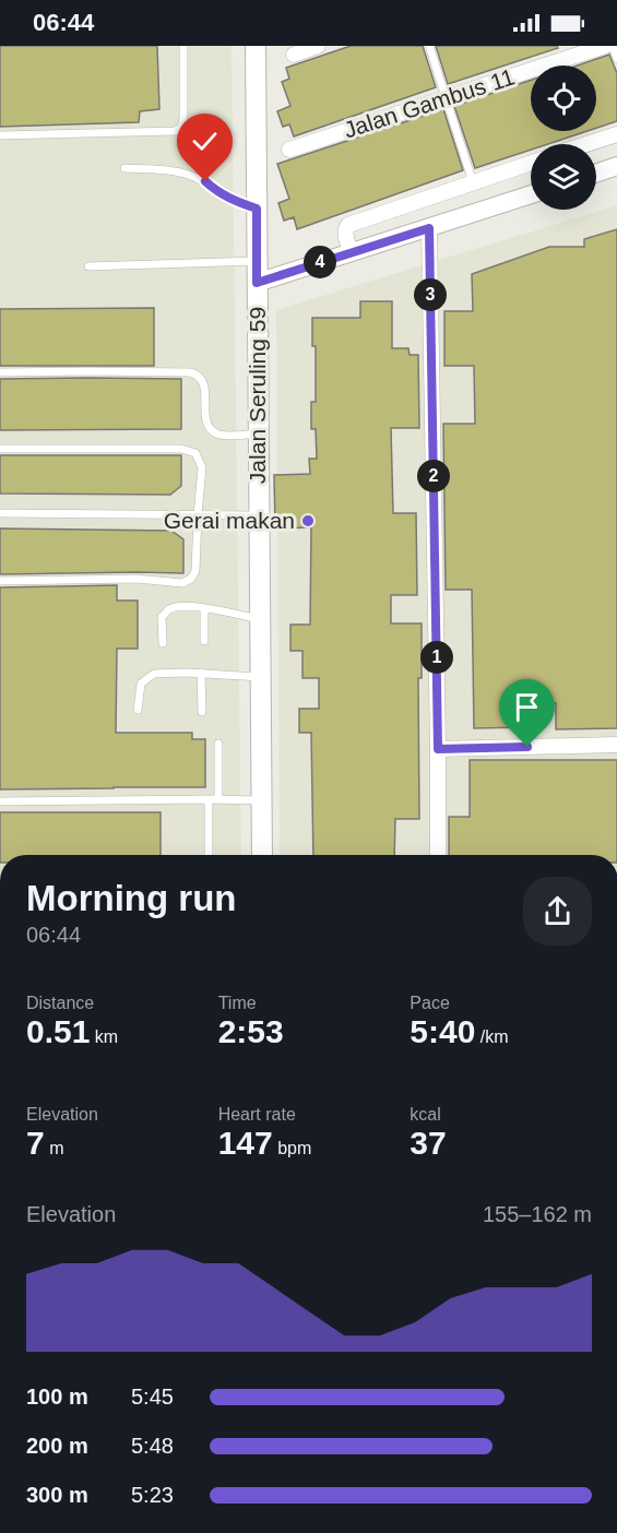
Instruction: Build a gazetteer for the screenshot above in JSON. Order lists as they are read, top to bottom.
{
  "streets": {
    "main road": ["Jalan Seruling 59"],
    "street": ["Jalan Gambus 11"]
  },
  "places": ["Gerai makan"],
  "page": {
    "status": "06:44",
    "pins": [
      "4",
      "3",
      "2",
      "1"
    ],
    "heading": ["Morning run", "06:44"],
    "stats": [
      ["Distance", "0.51 km"],
      ["Time", "2:53"],
      ["Pace", "5:40 /km"],
      ["Elevation", "7 m"],
      ["Heart rate", "147 bpm"],
      ["kcal", "37"]
    ],
    "chart": ["Elevation", "155–162 m"],
    "list": [
      {
        "name": "100 m",
        "note": "5:45"
      },
      {
        "name": "200 m",
        "note": "5:48"
      },
      {
        "name": "300 m",
        "note": "5:23"
      }
    ]
  }
}
